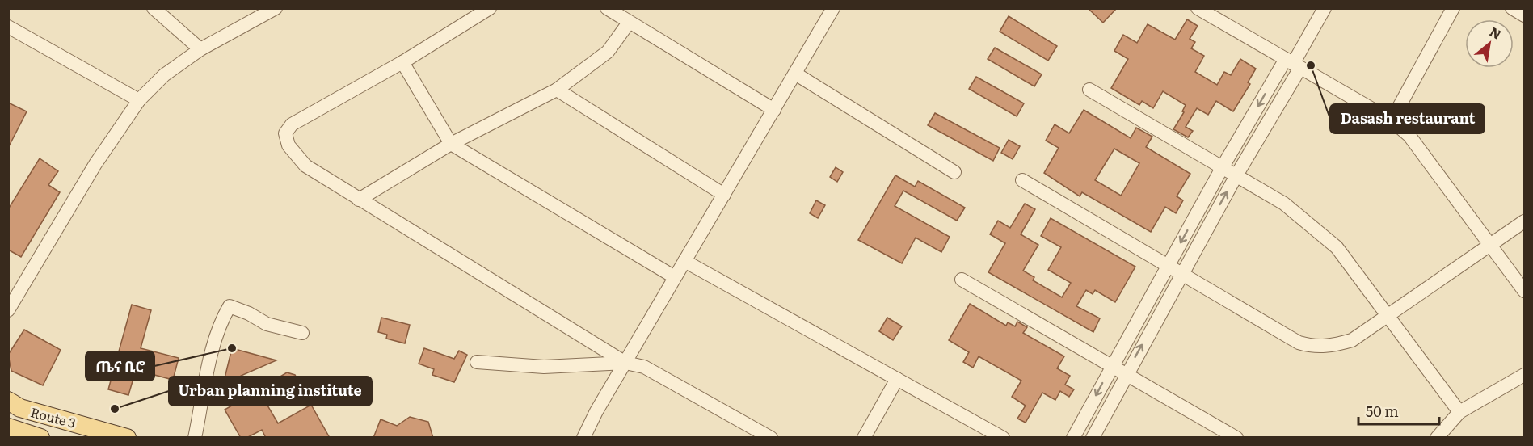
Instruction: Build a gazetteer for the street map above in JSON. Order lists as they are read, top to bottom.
{
  "streets": {
    "main road": ["Route 3"]
  },
  "places": ["Dasash restaurant", "ጤና ቢሮ", "Urban planning institute"],
  "scale_bar": "50 m",
  "north": "top right"
}
